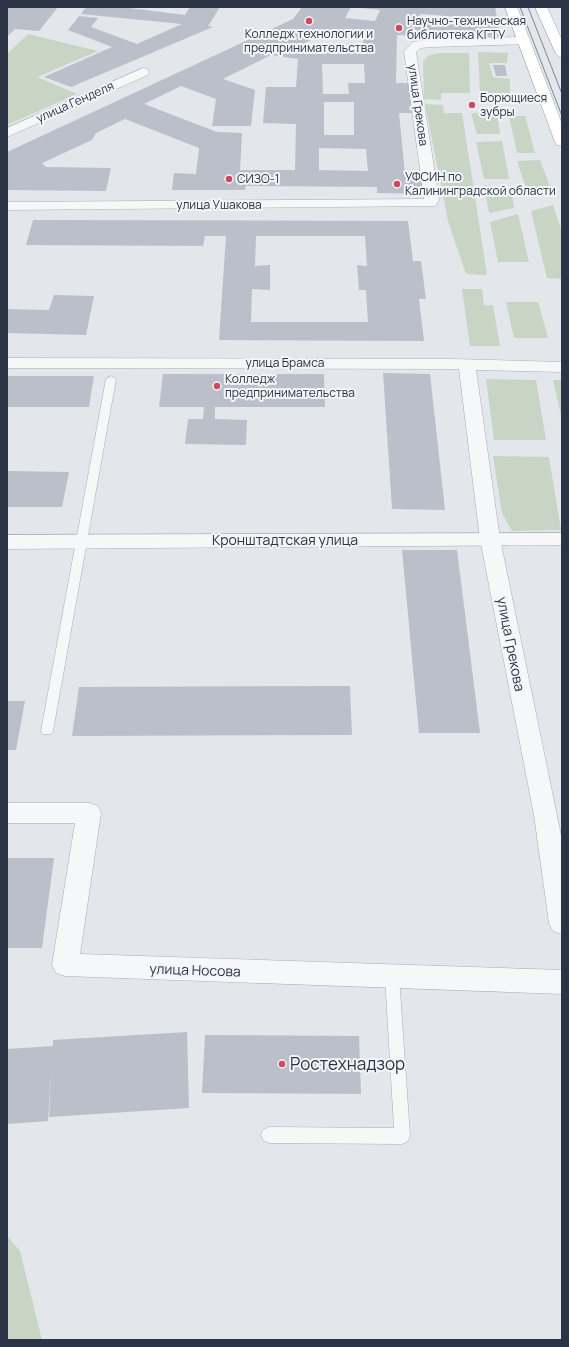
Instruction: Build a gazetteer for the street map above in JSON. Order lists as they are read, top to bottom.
{
  "streets": {
    "street": [
      "улица Генделя",
      "улица Грекова",
      "улица Ушакова",
      "улица Брамса",
      "Кронштадтская улица",
      "улица Носова"
    ]
  },
  "crossings": [
    ["улица Грекова", "улица Ушакова"],
    ["улица Грекова", "улица Брамса"],
    ["улица Грекова", "Кронштадтская улица"]
  ],
  "places": [
    "Колледж технологии и предпринимательства",
    "Научно-техническая библиотека КГТУ",
    "Борющиеся зубры",
    "СИЗО-1",
    "УФСИН по Калининградской области",
    "Колледж предпринимательства",
    "Ростехнадзор"
  ]
}
